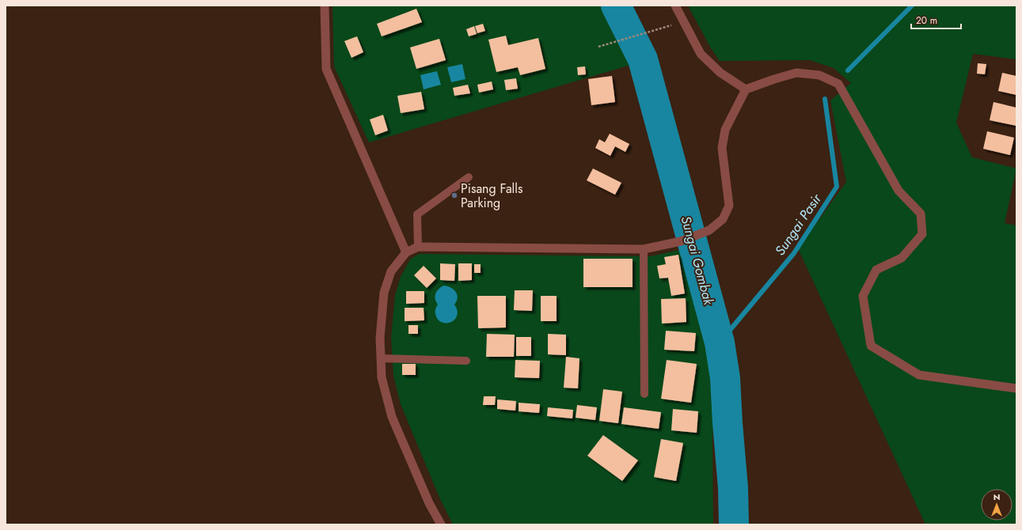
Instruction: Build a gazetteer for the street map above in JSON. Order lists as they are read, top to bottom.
{
  "water": ["Sungai Pasir", "Sungai Gombak"],
  "places": ["Pisang Falls Parking"],
  "scale_bar": "20 m",
  "north": "top"
}
